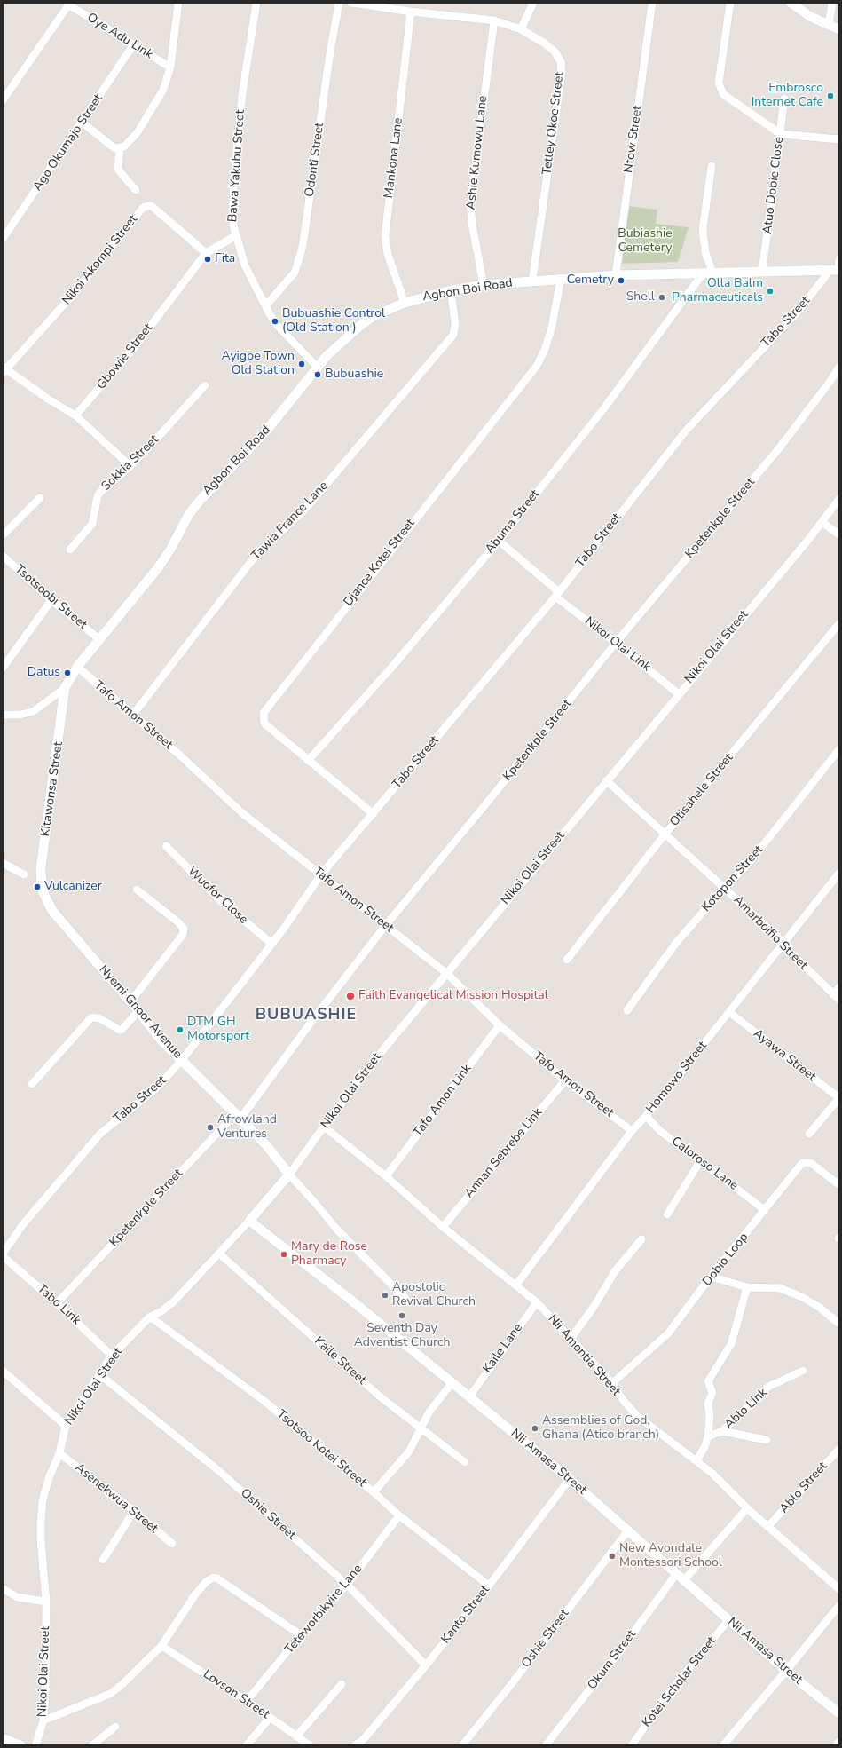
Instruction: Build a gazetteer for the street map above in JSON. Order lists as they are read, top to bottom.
{
  "streets": {
    "street": [
      "Oye Adu Link",
      "Tettey Okoe Street",
      "Ntow Street",
      "Ago Okumajo Street",
      "Ashie Kumowu Lane",
      "Mankona Lane",
      "Odonti Street",
      "Bawa Yakubu Street",
      "Atuo Dobie Close",
      "Nikoi Akompi Street",
      "Agbon Boi Road",
      "Tabo Street",
      "Gbowie Street",
      "Sokkia Street",
      "Kpetenkple Street",
      "Tawia France Lane",
      "Abuma Street",
      "Djance Kotei Street",
      "Tsotsoobi Street",
      "Nikoi Olai Link",
      "Nikoi Olai Street",
      "Tafo Amon Street",
      "Kitawonsa Street",
      "Otisahele Street",
      "Kotopon Street",
      "Wuofor Close",
      "Amarboifio Street",
      "Nyemi Gnoor Avenue",
      "Ayawa Street",
      "Homowo Street",
      "Tafo Amon Link",
      "Annan Sebrebe Link",
      "Caloroso Lane",
      "Dobio Loop",
      "Tabo Link",
      "Kaile Lane",
      "Nii Amontia Street",
      "Kaile Street",
      "Ablo Link",
      "Tsotsoo Kotei Street",
      "Nii Amasa Street",
      "Ablo Street",
      "Asenekwua Street",
      "Oshie Street",
      "Teteworbikyire Lane",
      "Kanto Street",
      "Okum Street",
      "Kotei Scholar Street",
      "Lovson Street"
    ]
  },
  "crossings": [
    ["Oye Adu Link", "Ago Okumajo Street"],
    ["Tettey Okoe Street", "Ashie Kumowu Lane"],
    ["Tettey Okoe Street", "Mankona Lane"],
    ["Tettey Okoe Street", "Agbon Boi Road"],
    ["Ntow Street", "Agbon Boi Road"],
    ["Ashie Kumowu Lane", "Agbon Boi Road"],
    ["Mankona Lane", "Agbon Boi Road"],
    ["Odonti Street", "Bawa Yakubu Street"],
    ["Bawa Yakubu Street", "Agbon Boi Road"],
    ["Bawa Yakubu Street", "Gbowie Street"],
    ["Atuo Dobie Close", "Agbon Boi Road"],
    ["Nikoi Akompi Street", "Gbowie Street"],
    ["Agbon Boi Road", "Tabo Street"],
    ["Agbon Boi Road", "Tawia France Lane"],
    ["Agbon Boi Road", "Abuma Street"],
    ["Agbon Boi Road", "Djance Kotei Street"],
    ["Agbon Boi Road", "Tsotsoobi Street"],
    ["Agbon Boi Road", "Tafo Amon Street"],
    ["Agbon Boi Road", "Kitawonsa Street"],
    ["Tabo Street", "Djance Kotei Street"],
    ["Tabo Street", "Nikoi Olai Link"],
    ["Tabo Street", "Tafo Amon Street"],
    ["Tabo Street", "Wuofor Close"],
    ["Tabo Street", "Nyemi Gnoor Avenue"],
    ["Kpetenkple Street", "Nikoi Olai Link"],
    ["Kpetenkple Street", "Tafo Amon Street"],
    ["Kpetenkple Street", "Nyemi Gnoor Avenue"],
    ["Kpetenkple Street", "Tabo Link"],
    ["Tawia France Lane", "Tafo Amon Street"],
    ["Abuma Street", "Djance Kotei Street"],
    ["Abuma Street", "Nikoi Olai Link"],
    ["Nikoi Olai Link", "Nikoi Olai Street"],
    ["Nikoi Olai Street", "Tafo Amon Street"],
    ["Nikoi Olai Street", "Amarboifio Street"],
    ["Nikoi Olai Street", "Nyemi Gnoor Avenue"],
    ["Nikoi Olai Street", "Tabo Link"],
    ["Nikoi Olai Street", "Nii Amontia Street"],
    ["Nikoi Olai Street", "Kaile Street"],
    ["Nikoi Olai Street", "Tsotsoo Kotei Street"],
    ["Nikoi Olai Street", "Nii Amasa Street"],
    ["Nikoi Olai Street", "Asenekwua Street"],
    ["Nikoi Olai Street", "Oshie Street"],
    ["Tafo Amon Street", "Homowo Street"],
    ["Tafo Amon Street", "Tafo Amon Link"],
    ["Tafo Amon Street", "Annan Sebrebe Link"],
    ["Kitawonsa Street", "Nyemi Gnoor Avenue"],
    ["Otisahele Street", "Amarboifio Street"],
    ["Kotopon Street", "Amarboifio Street"],
    ["Amarboifio Street", "Homowo Street"],
    ["Ayawa Street", "Homowo Street"],
    ["Homowo Street", "Caloroso Lane"],
    ["Homowo Street", "Nii Amontia Street"],
    ["Tafo Amon Link", "Nii Amontia Street"],
    ["Annan Sebrebe Link", "Nii Amontia Street"],
    ["Caloroso Lane", "Dobio Loop"],
    ["Dobio Loop", "Nii Amontia Street"],
    ["Kaile Lane", "Nii Amontia Street"],
    ["Kaile Lane", "Nii Amasa Street"],
    ["Nii Amontia Street", "Ablo Street"],
    ["Nii Amontia Street", "Okum Street"],
    ["Tsotsoo Kotei Street", "Teteworbikyire Lane"],
    ["Tsotsoo Kotei Street", "Kanto Street"],
    ["Nii Amasa Street", "Oshie Street"],
    ["Nii Amasa Street", "Kanto Street"],
    ["Nii Amasa Street", "Okum Street"],
    ["Nii Amasa Street", "Kotei Scholar Street"],
    ["Oshie Street", "Teteworbikyire Lane"],
    ["Oshie Street", "Kanto Street"],
    ["Teteworbikyire Lane", "Lovson Street"]
  ],
  "districts": ["BUBUASHIE"],
  "parks": ["Bubiashie Cemetery"],
  "places": [
    "Embrosco Internet Cafe",
    "Fita",
    "Cemetry",
    "Olla Balm Pharmaceuticals",
    "Shell",
    "Bubuashie Control (Old Station )",
    "Ayigbe Town Old Station",
    "Bubuashie",
    "Datus",
    "Vulcanizer",
    "Faith Evangelical Mission Hospital",
    "DTM GH Motorsport",
    "Afrowland Ventures",
    "Mary de Rose Pharmacy",
    "Apostolic Revival Church",
    "Seventh Day Adventist Church",
    "Assemblies of God, Ghana (Atico branch)",
    "New Avondale Montessori School"
  ]
}
